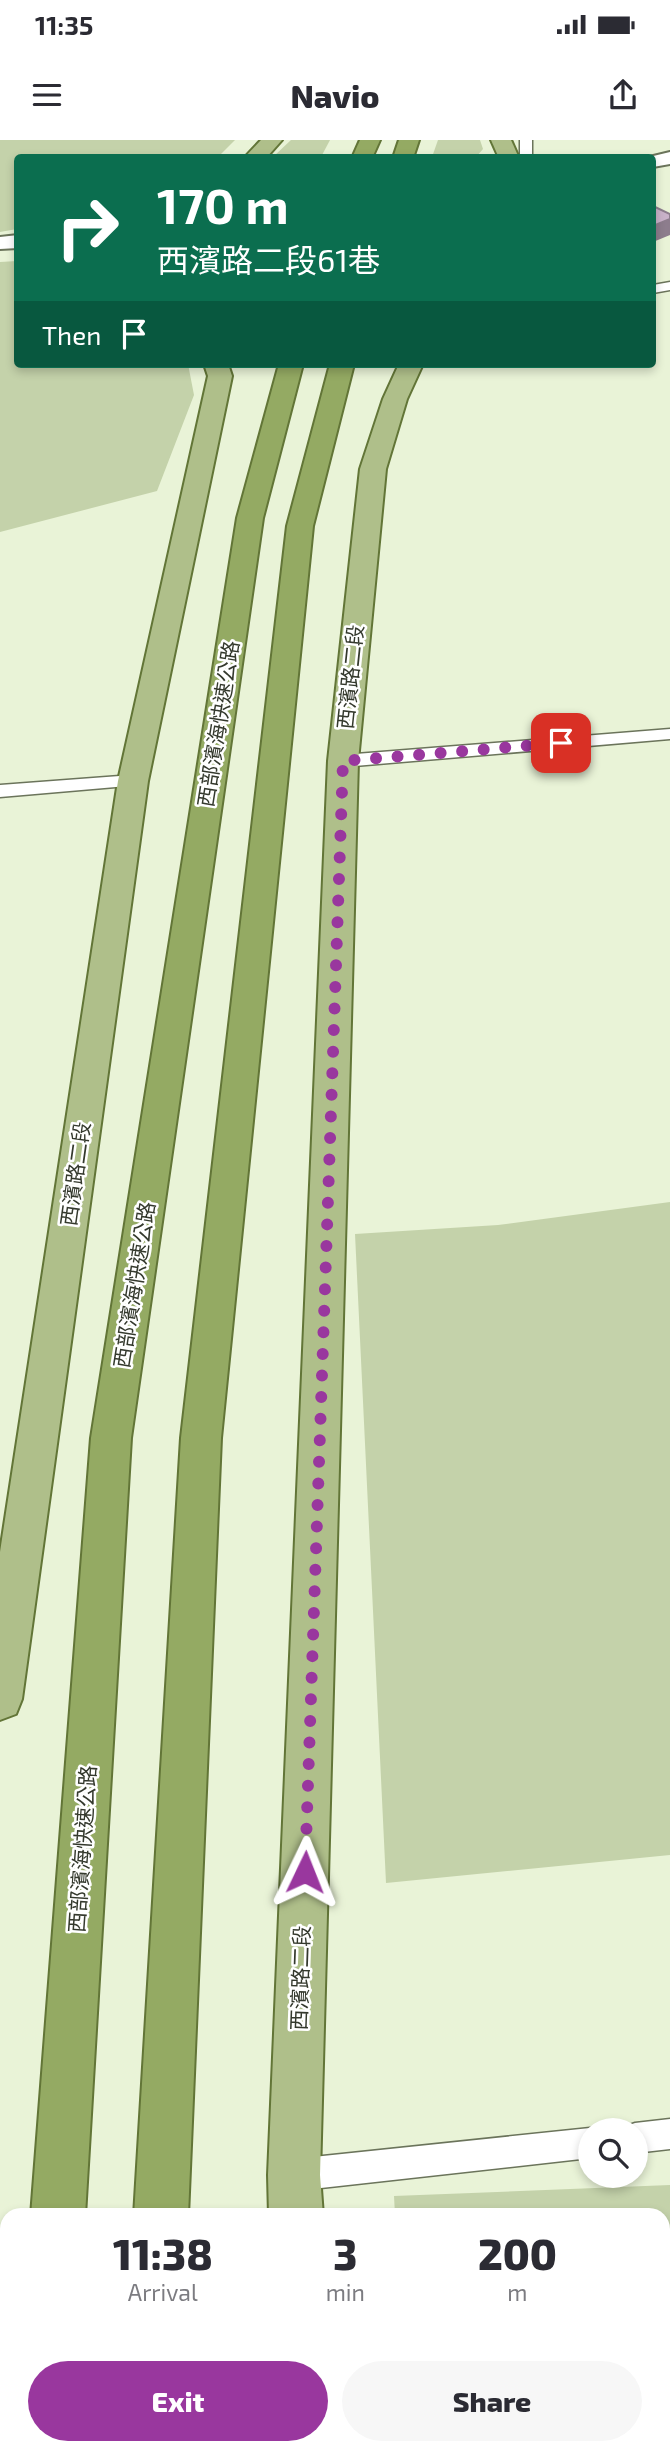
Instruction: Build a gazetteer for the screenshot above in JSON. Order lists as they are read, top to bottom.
{
  "streets": {
    "highway": ["西部濱海快速公路"],
    "main road": ["西濱路二段"]
  },
  "page": {
    "status": "11:35",
    "header": "Navio",
    "turn": ["170 m", "西濱路二段61巷"],
    "then": "Then",
    "eta": [
      "11:38",
      "Arrival",
      "3",
      "min",
      "200",
      "m"
    ],
    "buttons": ["Exit", "Share"]
  }
}
